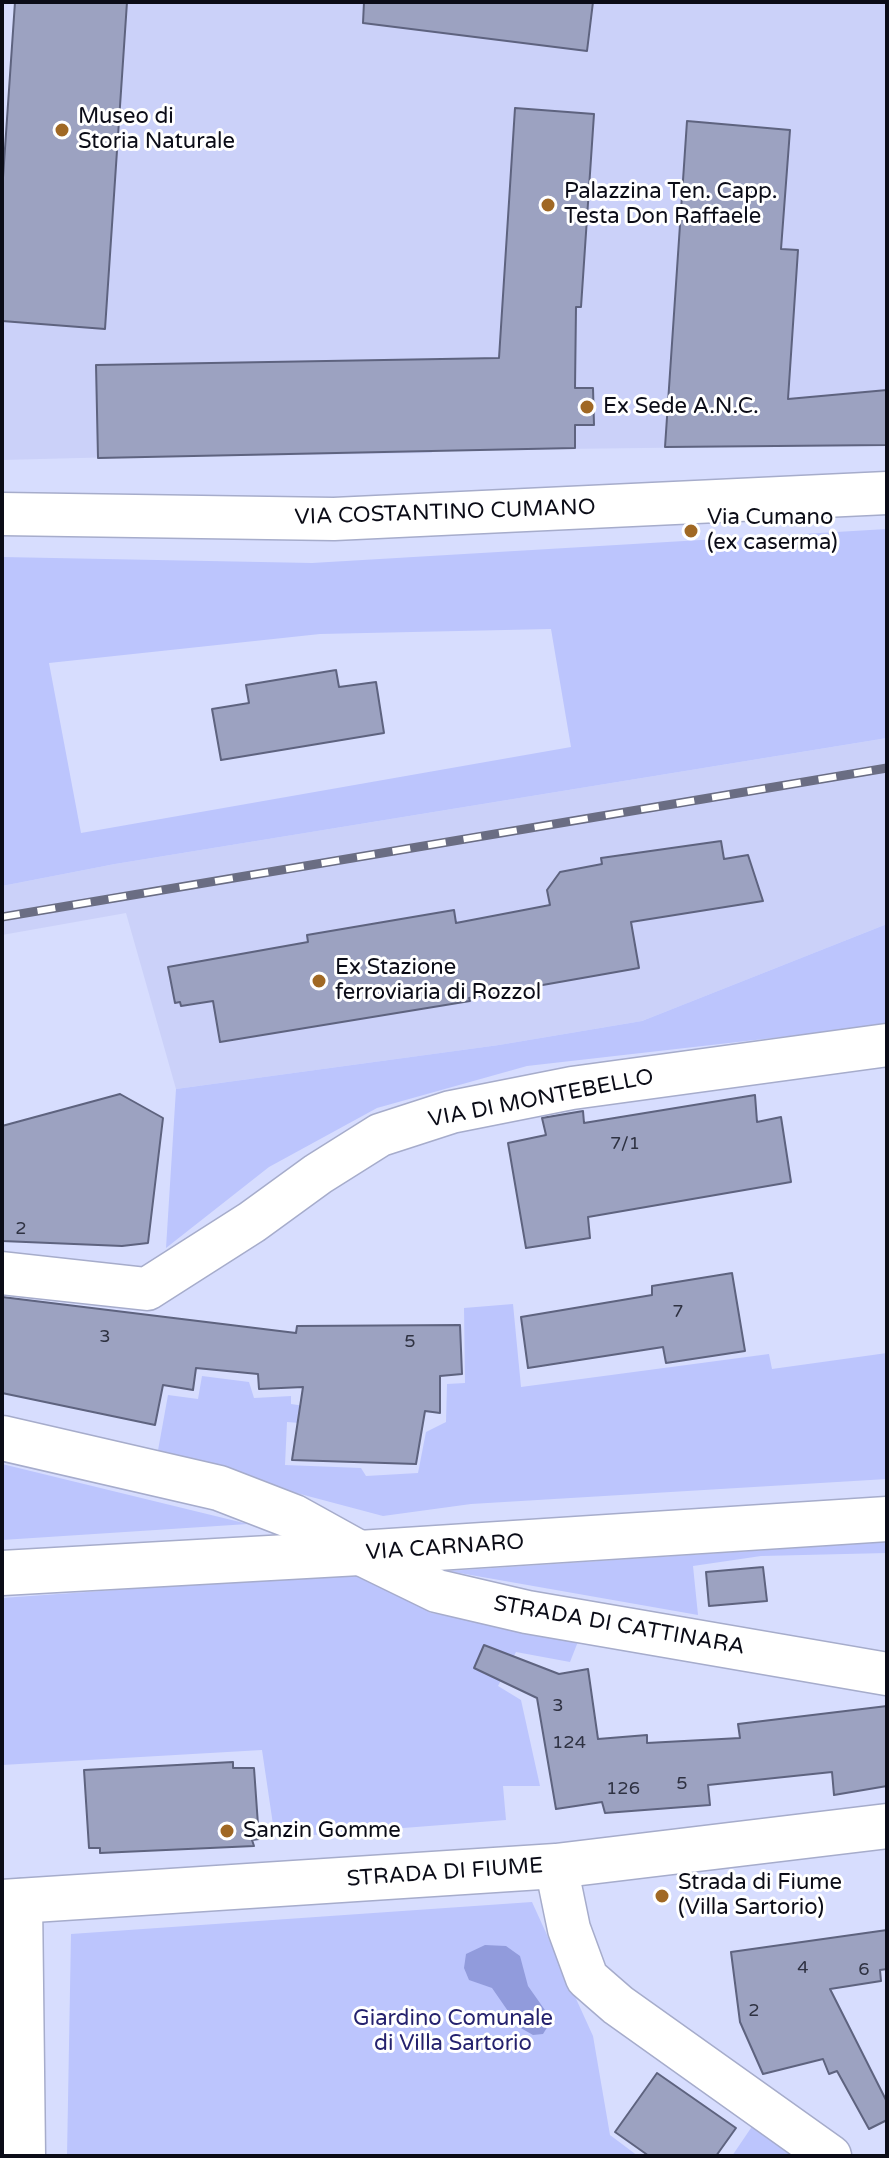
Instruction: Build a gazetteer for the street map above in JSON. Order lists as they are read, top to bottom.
{
  "streets": {
    "main road": ["VIA CARNARO", "STRADA DI FIUME"],
    "street": ["VIA COSTANTINO CUMANO", "VIA DI MONTEBELLO", "STRADA DI CATTINARA"]
  },
  "crossings": [
    ["VIA CARNARO", "STRADA DI CATTINARA"]
  ],
  "parks": ["Giardino Comunale di Villa Sartorio"],
  "places": [
    "Museo di Storia Naturale",
    "Palazzina Ten. Capp. Testa Don Raffaele",
    "Ex Sede A.N.C.",
    "Via Cumano (ex caserma)",
    "Ex Stazione ferroviaria di Rozzol",
    "Sanzin Gomme",
    "Strada di Fiume (Villa Sartorio)"
  ],
  "house_numbers": [
    "7/1",
    "2",
    "7",
    "3",
    "5",
    "3",
    "124",
    "5",
    "126",
    "4",
    "6",
    "2"
  ]
}
